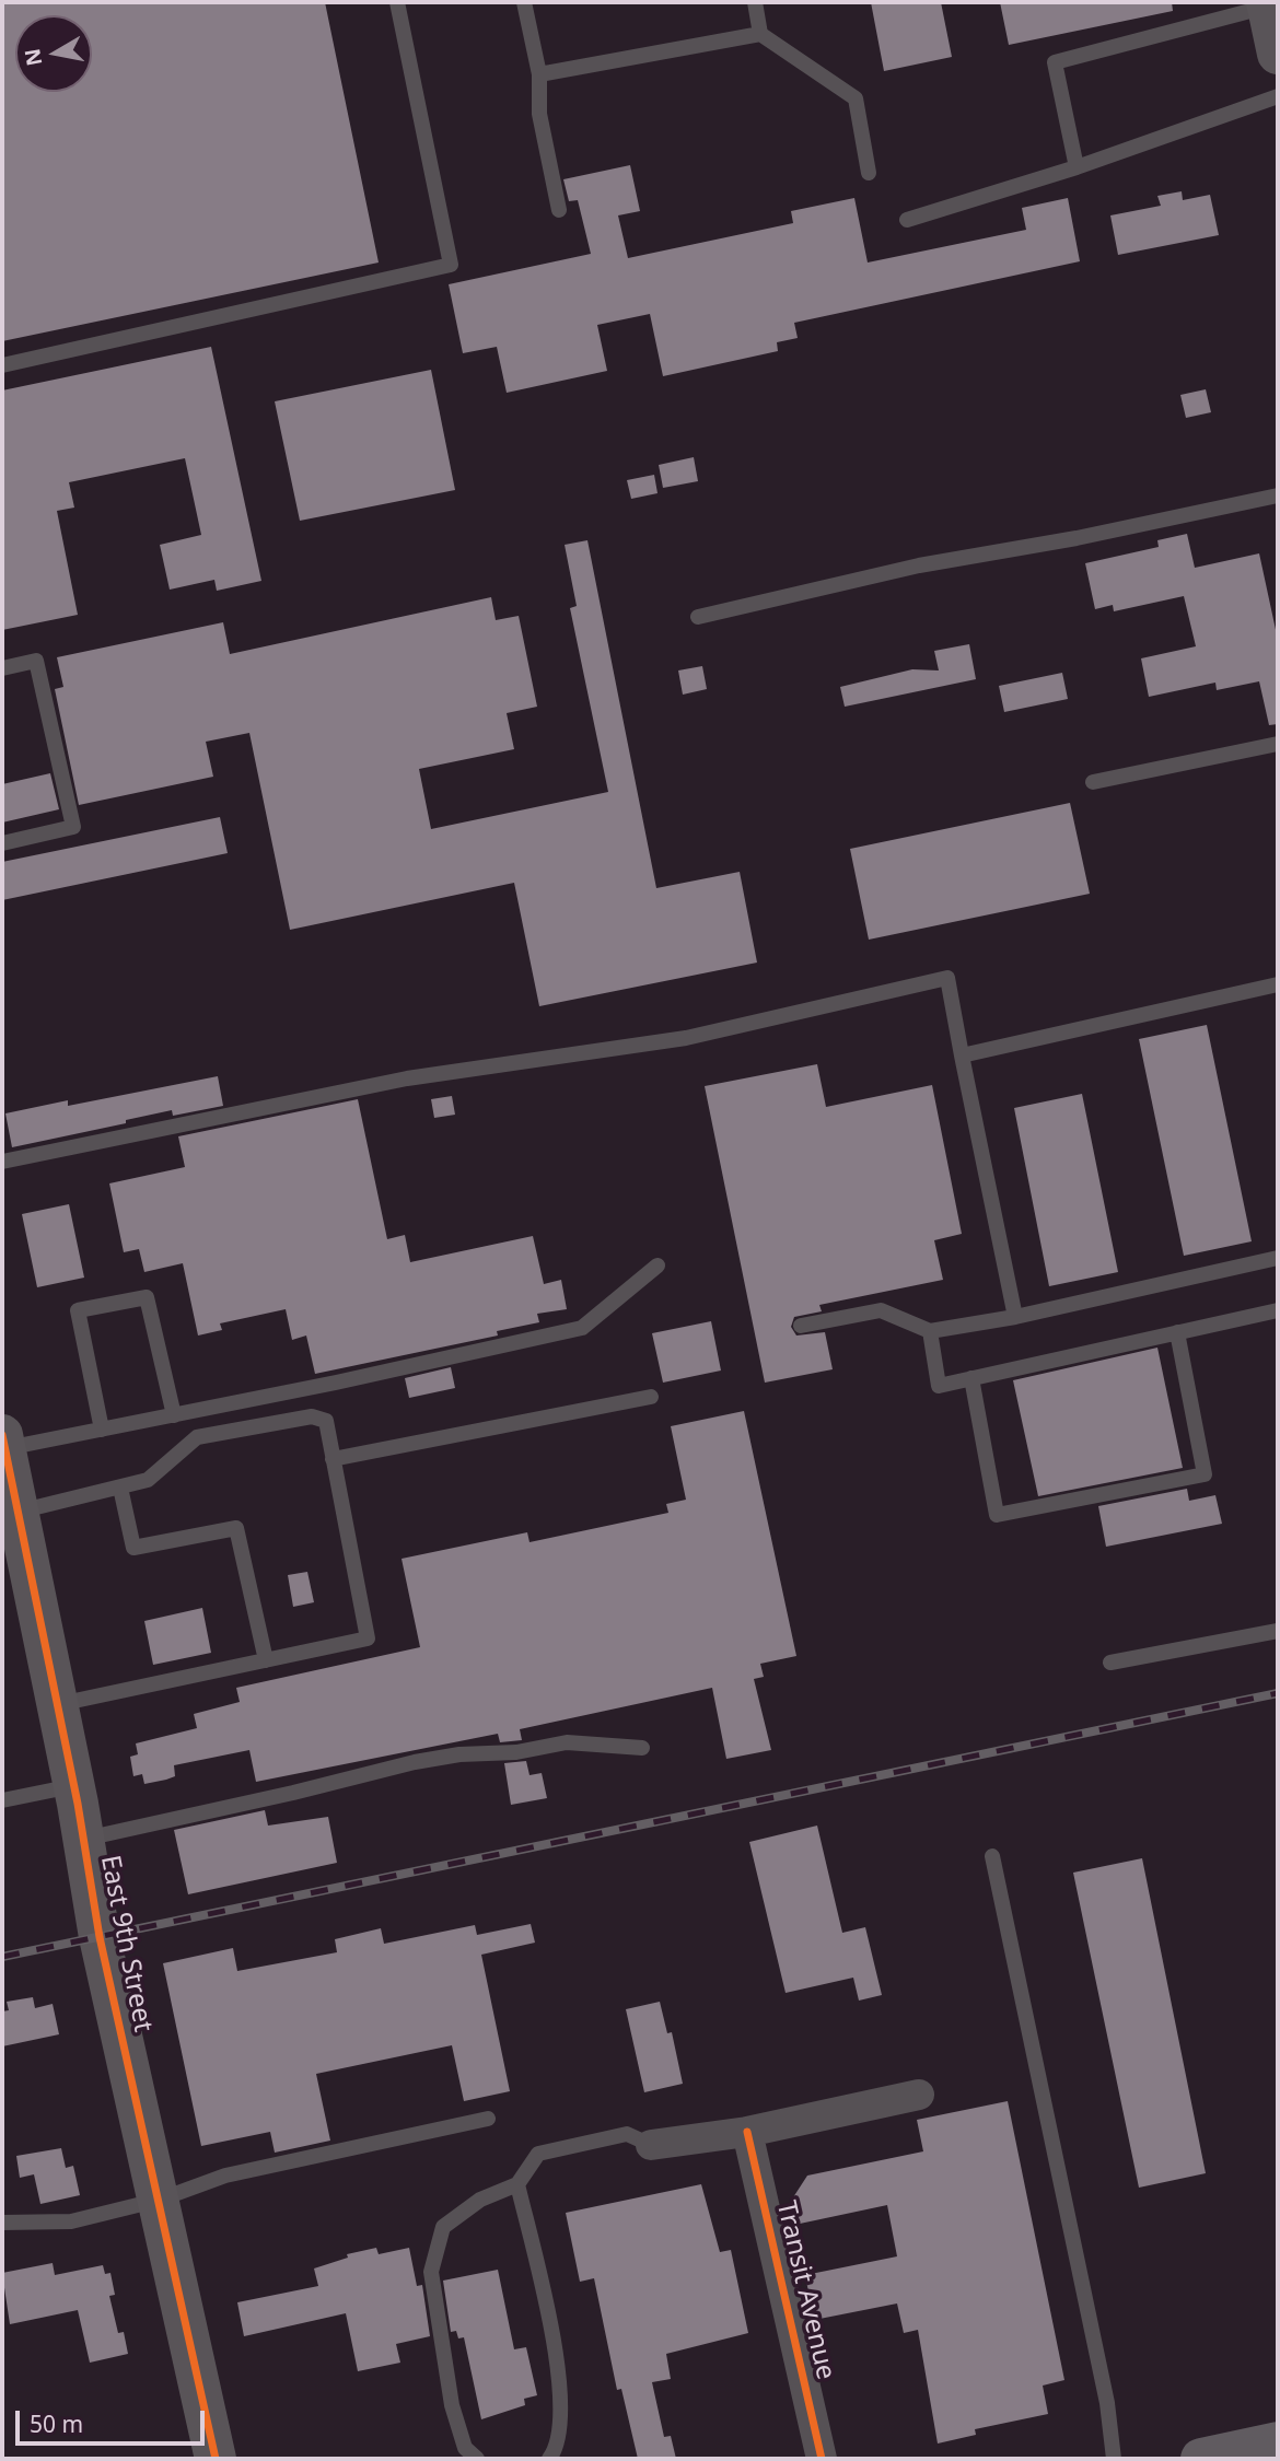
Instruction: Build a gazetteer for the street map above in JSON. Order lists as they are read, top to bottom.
{
  "streets": {
    "street": ["East 9th Street", "Transit Avenue"]
  },
  "scale_bar": "50 m",
  "north": "left"
}
